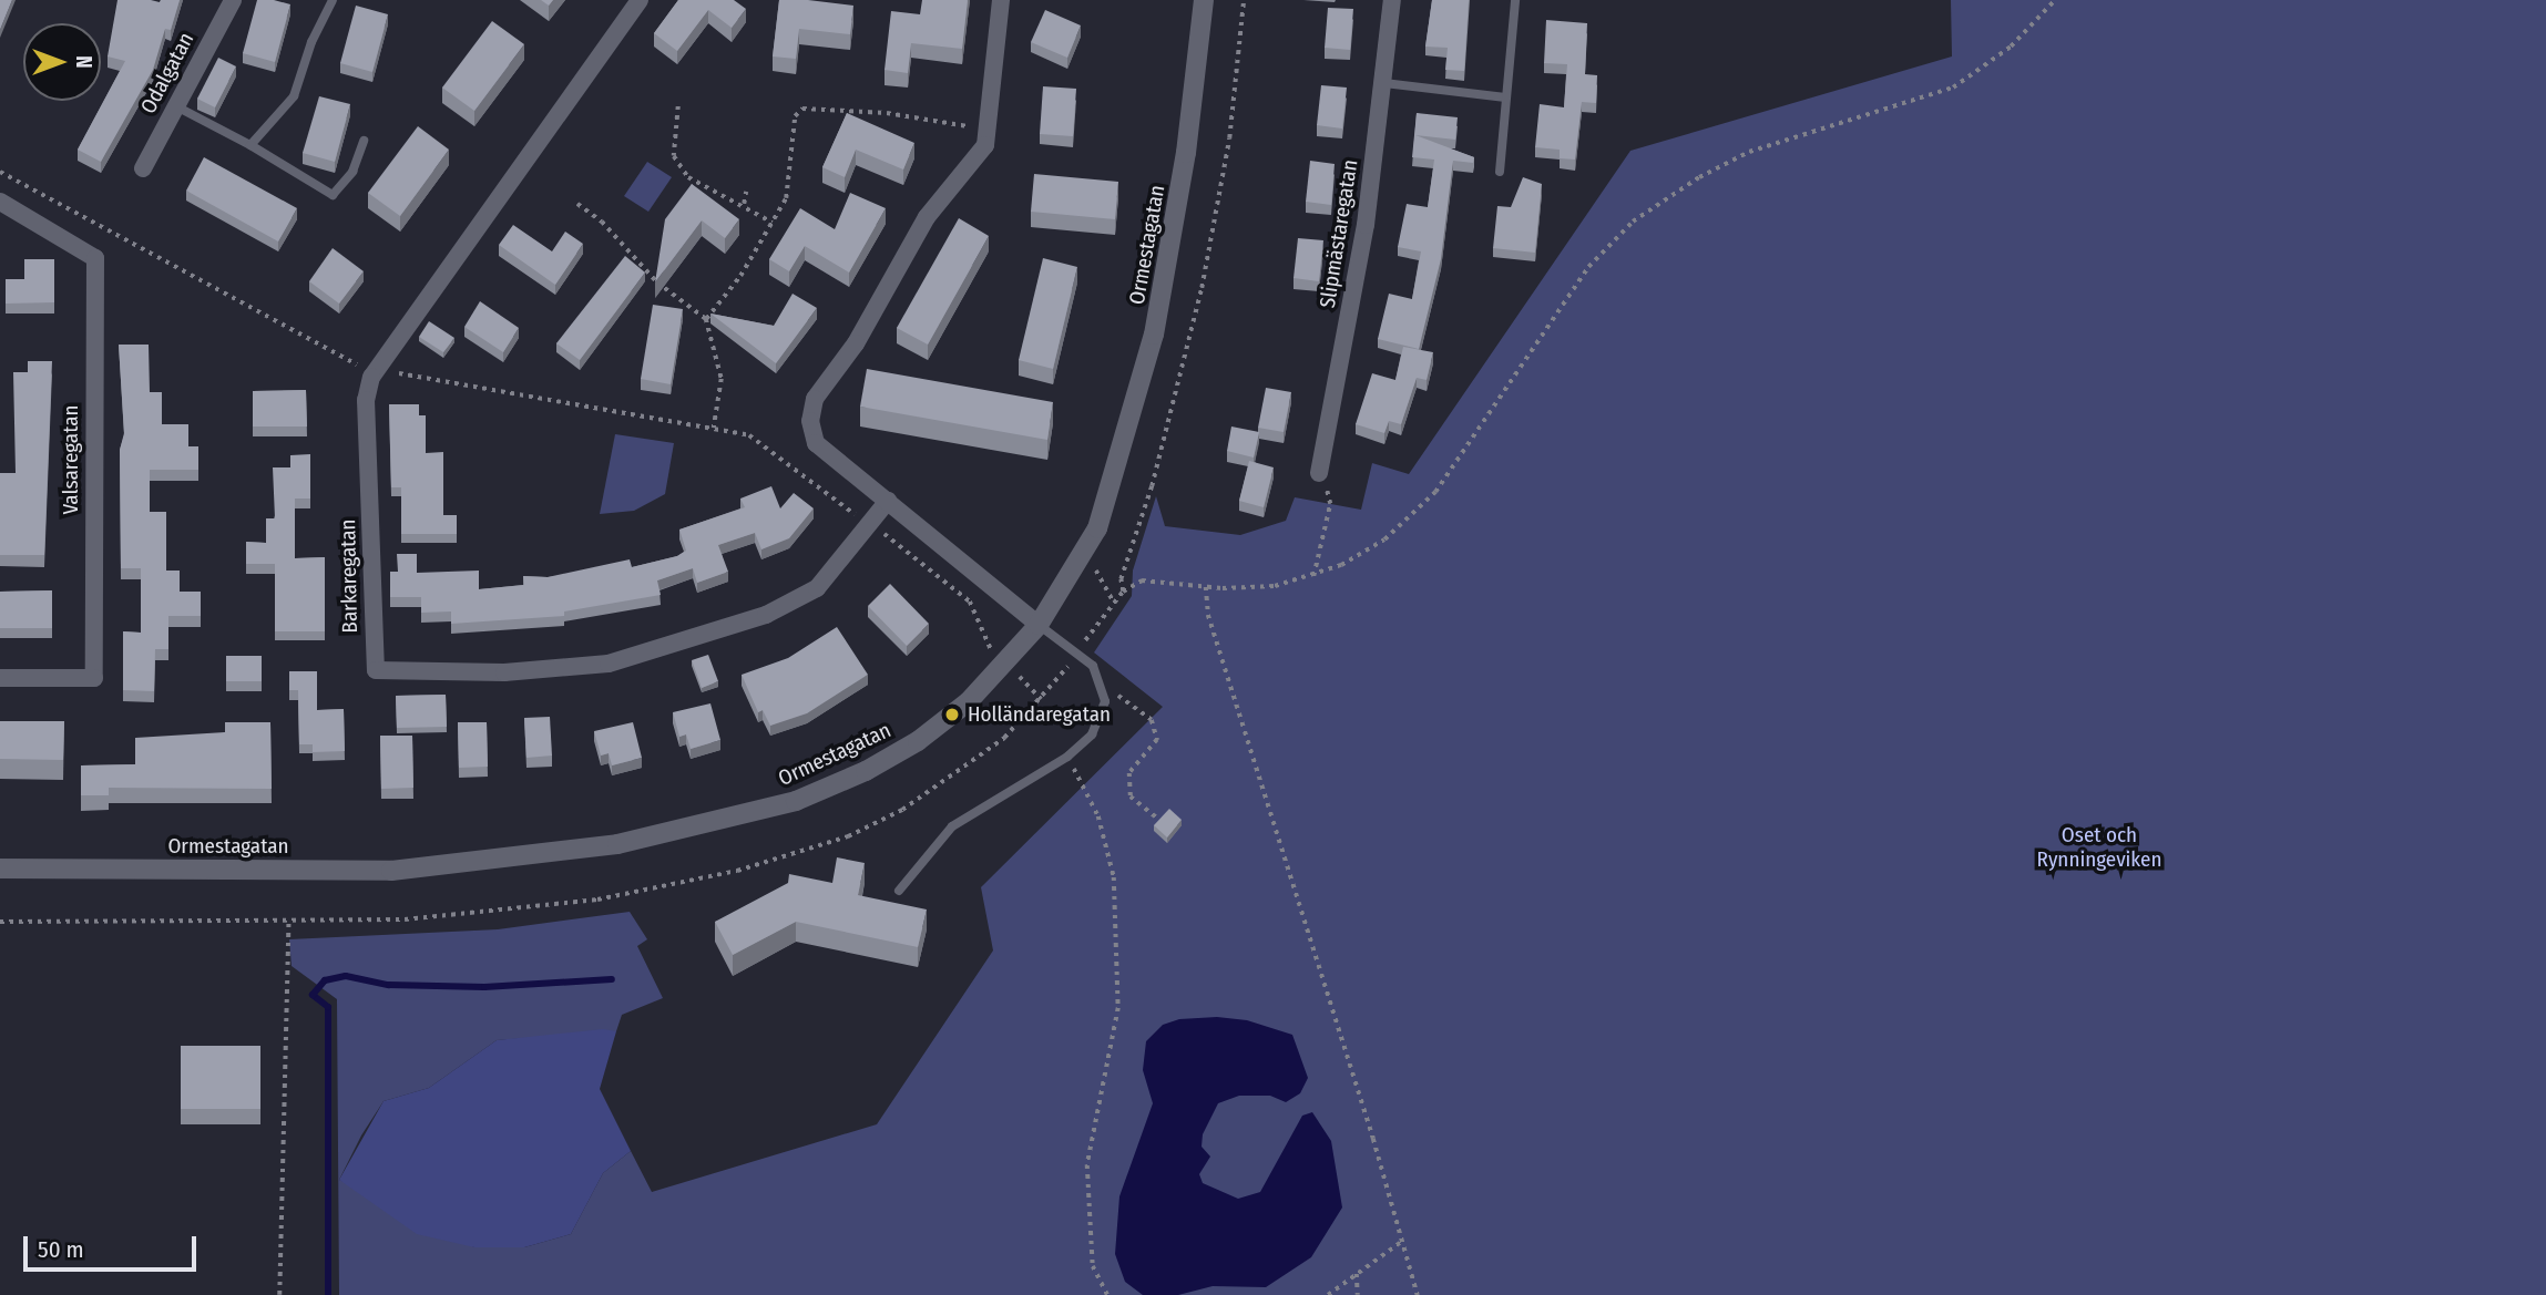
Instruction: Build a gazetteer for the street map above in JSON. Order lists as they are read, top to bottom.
{
  "streets": {
    "street": [
      "Odalgatan",
      "Slipmästaregatan",
      "Ormestagatan",
      "Valsaregatan",
      "Barkaregatan"
    ]
  },
  "parks": ["Oset och Rynningeviken"],
  "places": ["Holländaregatan"],
  "scale_bar": "50 m",
  "north": "right"
}
